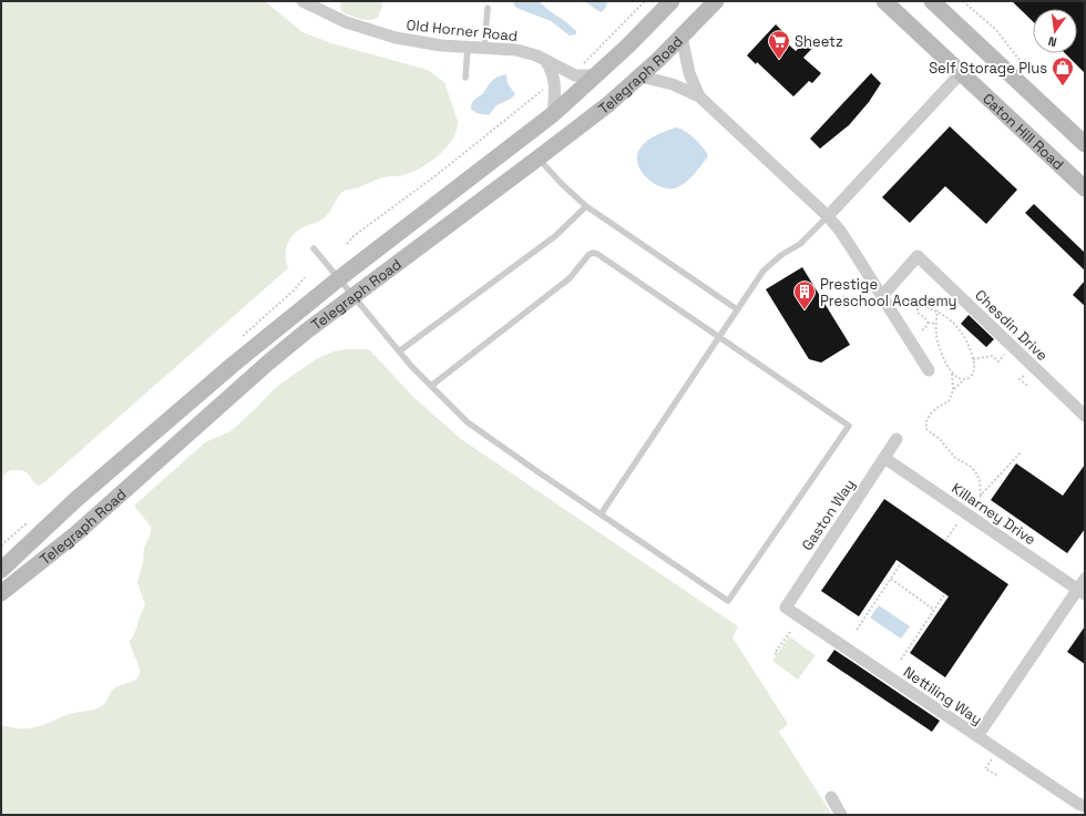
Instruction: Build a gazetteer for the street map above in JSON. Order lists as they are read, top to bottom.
{
  "streets": {
    "main road": ["Telegraph Road", "Caton Hill Road"],
    "street": [
      "Old Horner Road",
      "Chesdin Drive",
      "Killarney Drive",
      "Gaston Way",
      "Nettiling Way"
    ]
  },
  "crossings": [
    ["Old Horner Road", "Telegraph Road"],
    ["Killarney Drive", "Gaston Way"],
    ["Gaston Way", "Nettiling Way"]
  ],
  "places": {
    "supermarket": ["Sheetz"],
    "shop": ["Self Storage Plus"],
    "building": ["Prestige Preschool Academy"]
  },
  "north": "bottom"
}
